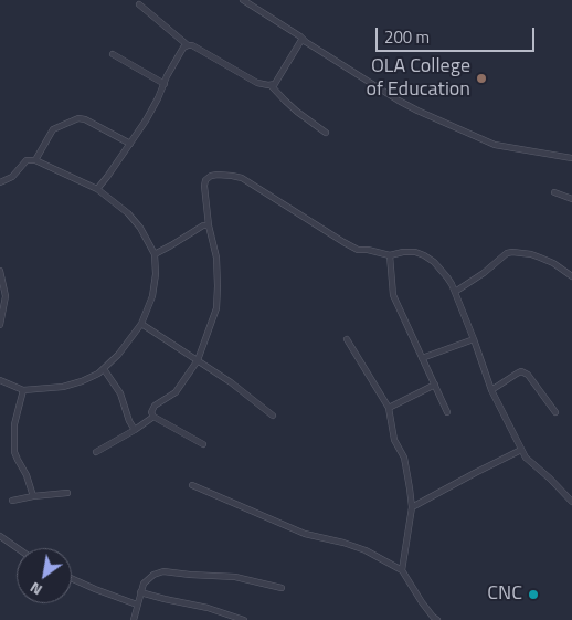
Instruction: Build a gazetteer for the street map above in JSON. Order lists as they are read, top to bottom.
{
  "places": ["OLA College of Education", "CNC"],
  "scale_bar": "200 m",
  "north": "bottom left"
}
